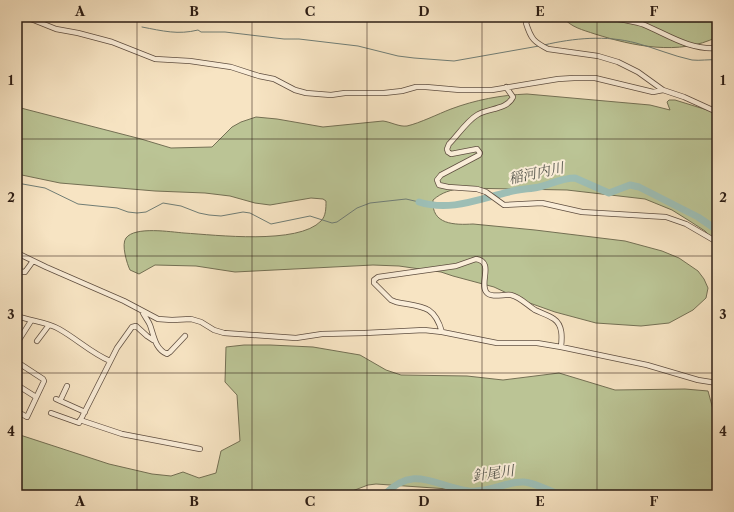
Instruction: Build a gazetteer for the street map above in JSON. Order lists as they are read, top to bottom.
{
  "water": ["稲河内川", "針尾川"],
  "grid": {
    "columns": [
      "A",
      "B",
      "C",
      "D",
      "E",
      "F"
    ],
    "rows": [
      "1",
      "2",
      "3",
      "4"
    ]
  }
}
